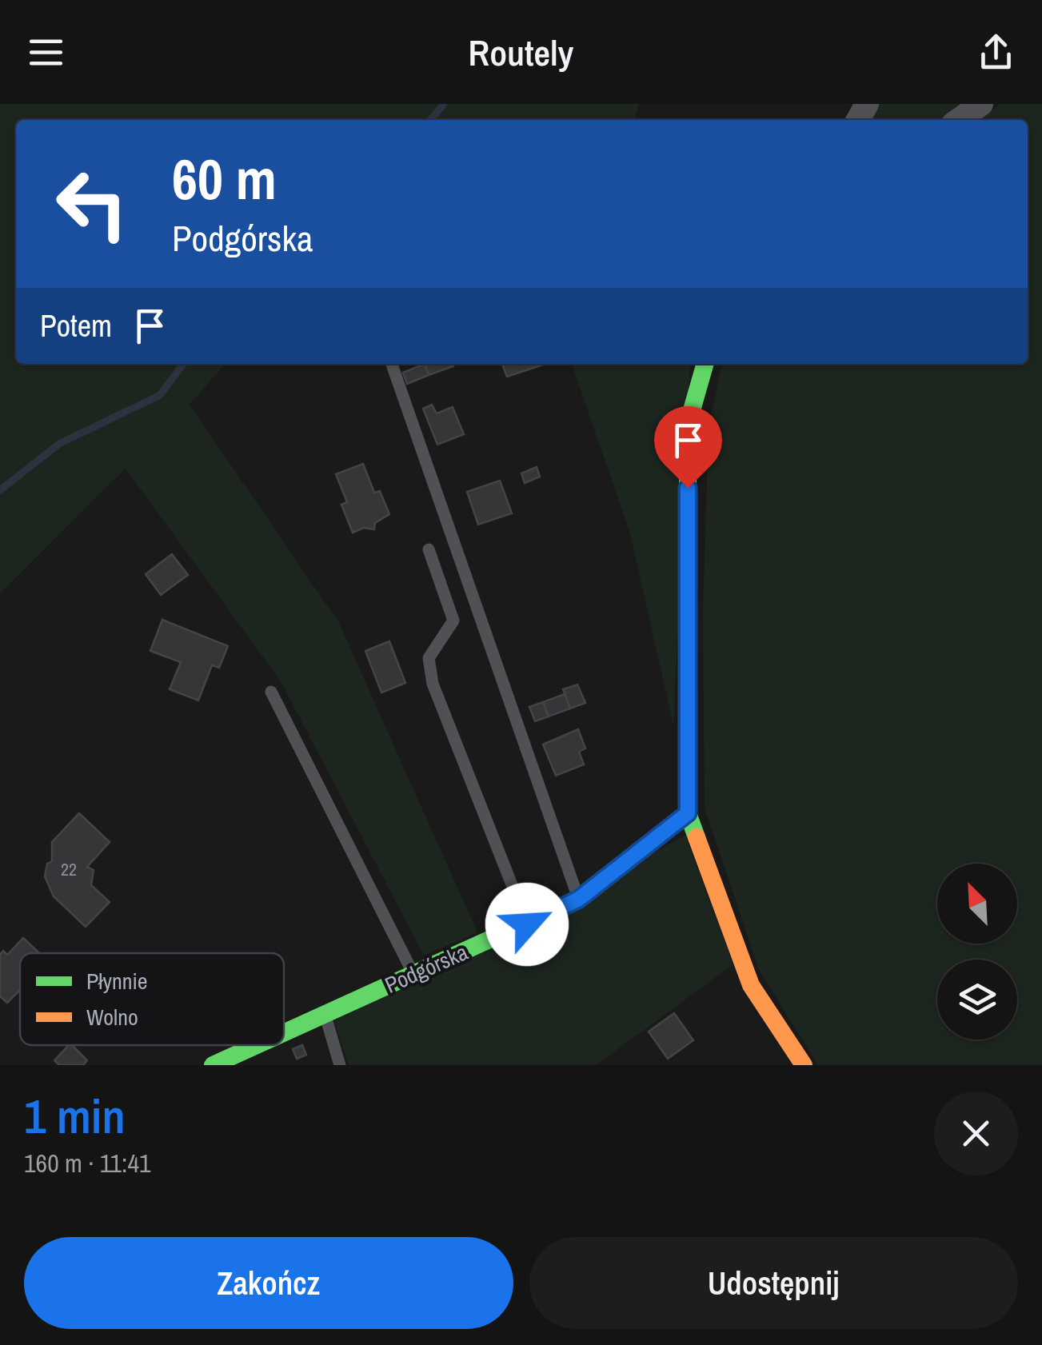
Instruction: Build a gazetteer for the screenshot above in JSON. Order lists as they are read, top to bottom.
{
  "streets": {
    "street": ["Podgórska"]
  },
  "house_numbers": ["22"],
  "legend": ["Płynnie", "Wolno"],
  "north": "top left",
  "page": {
    "header": "Routely",
    "turn": ["60 m", "Podgórska"],
    "then": "Potem",
    "heading": ["1 min", "160 m · 11:41"],
    "buttons": ["Zakończ", "Udostępnij"]
  }
}
